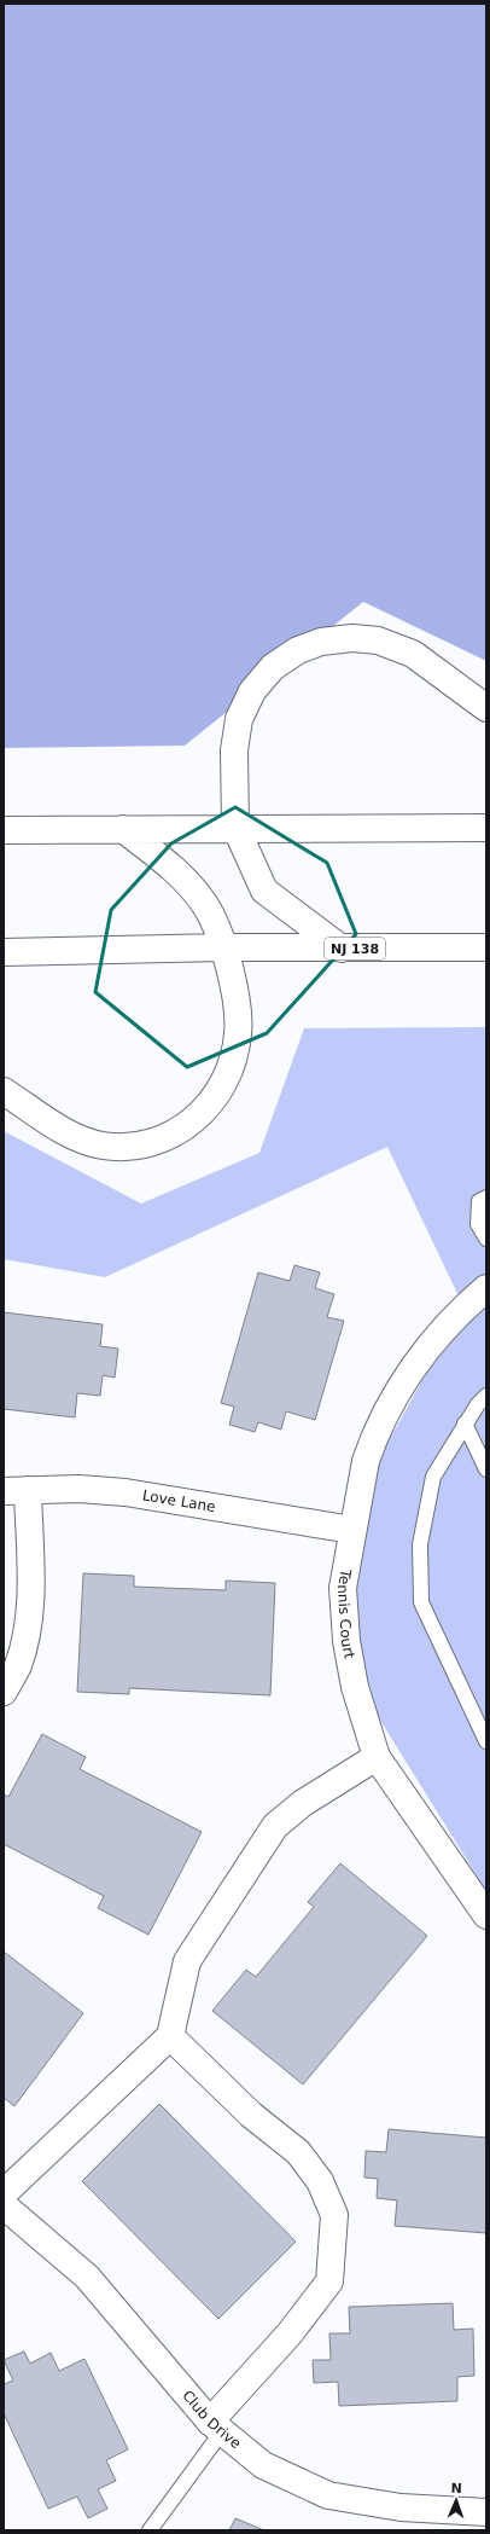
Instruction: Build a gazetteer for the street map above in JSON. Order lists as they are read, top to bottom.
{
  "streets": {
    "main road": [
      "NJ 138",
      "Love Lane",
      "Tennis Court",
      "Club Drive"
    ]
  },
  "crossings": [
    ["Love Lane", "Tennis Court"]
  ],
  "north": "top"
}
